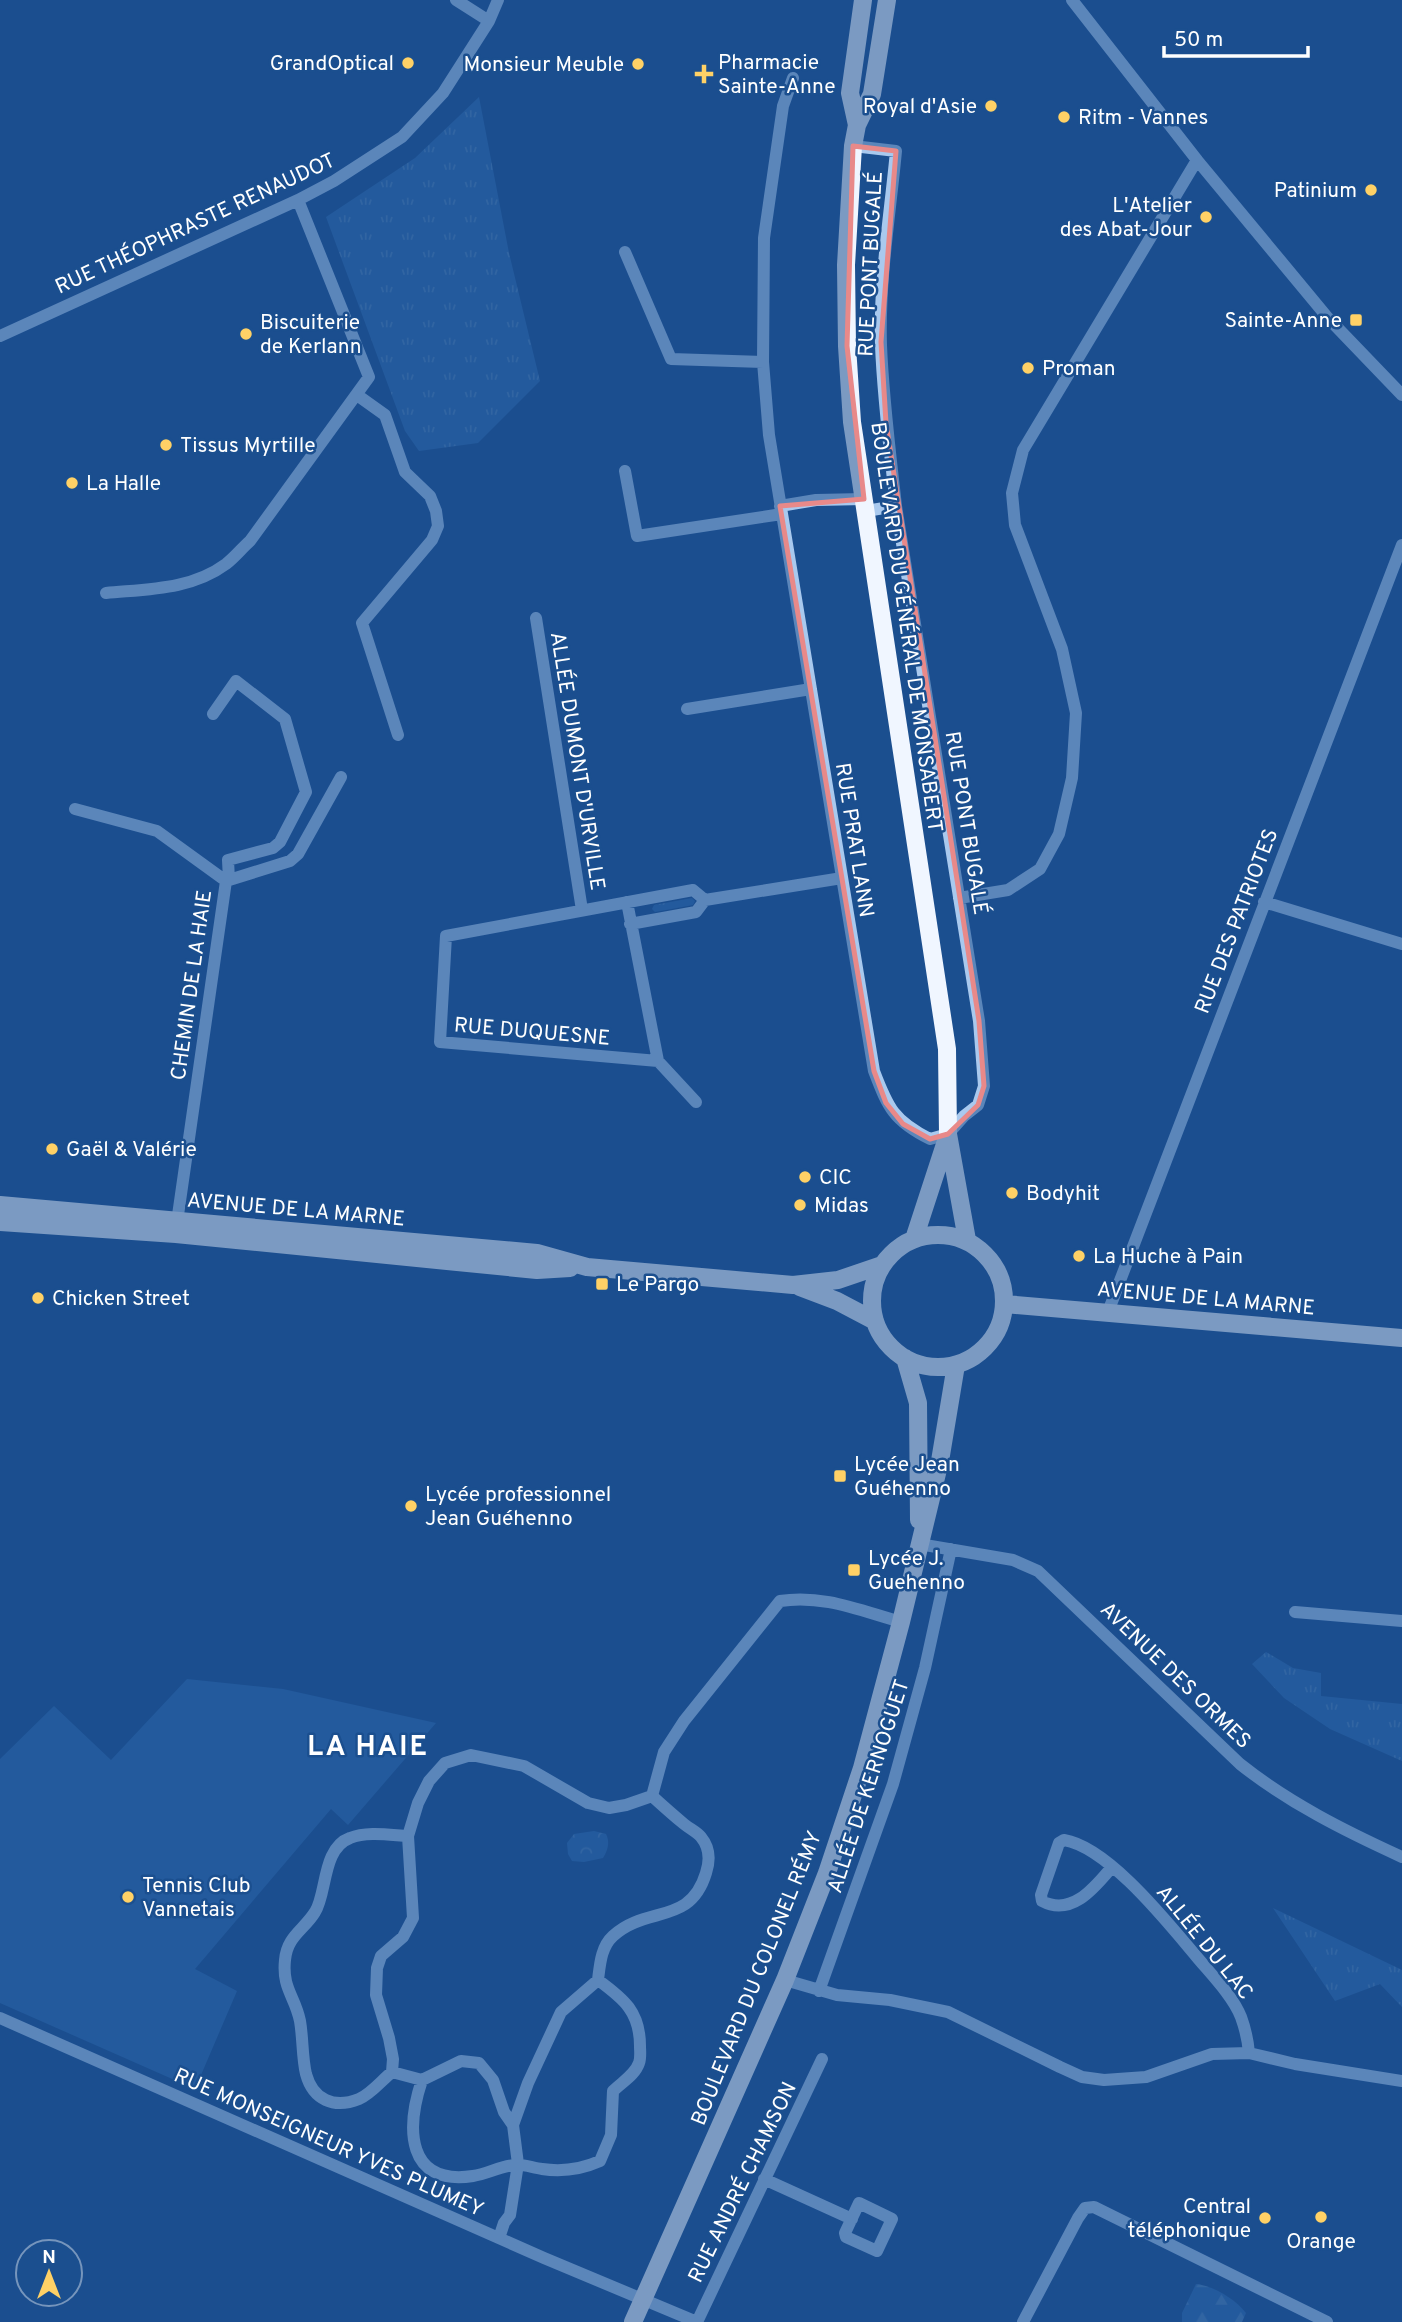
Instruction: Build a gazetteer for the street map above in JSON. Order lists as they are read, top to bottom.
{
  "streets": {
    "main road": ["BOULEVARD DU GÉNÉRAL DE MONSABERT", "AVENUE DE LA MARNE", "BOULEVARD DU COLONEL RÉMY"],
    "street": [
      "RUE THÉOPHRASTE RENAUDOT",
      "RUE PONT BUGALÉ",
      "ALLÉE DUMONT D'URVILLE",
      "RUE PRAT LANN",
      "RUE DES PATRIOTES",
      "CHEMIN DE LA HAIE",
      "RUE DUQUESNE",
      "AVENUE DES ORMES",
      "ALLÉE DE KERNOGUET",
      "ALLÉE DU LAC",
      "RUE MONSEIGNEUR YVES PLUMEY",
      "RUE ANDRÉ CHAMSON"
    ]
  },
  "crossings": [
    ["RUE PONT BUGALÉ", "BOULEVARD DU GÉNÉRAL DE MONSABERT"],
    ["RUE PONT BUGALÉ", "RUE PRAT LANN"],
    ["BOULEVARD DU GÉNÉRAL DE MONSABERT", "RUE PRAT LANN"],
    ["BOULEVARD DU GÉNÉRAL DE MONSABERT", "AVENUE DE LA MARNE"],
    ["BOULEVARD DU GÉNÉRAL DE MONSABERT", "BOULEVARD DU COLONEL RÉMY"],
    ["ALLÉE DUMONT D'URVILLE", "RUE DUQUESNE"],
    ["RUE DES PATRIOTES", "AVENUE DE LA MARNE"],
    ["CHEMIN DE LA HAIE", "AVENUE DE LA MARNE"],
    ["AVENUE DE LA MARNE", "BOULEVARD DU COLONEL RÉMY"],
    ["AVENUE DES ORMES", "ALLÉE DE KERNOGUET"],
    ["AVENUE DES ORMES", "BOULEVARD DU COLONEL RÉMY"],
    ["BOULEVARD DU COLONEL RÉMY", "RUE MONSEIGNEUR YVES PLUMEY"]
  ],
  "districts": ["LA HAIE"],
  "places": {
    "other": [
      "GrandOptical",
      "Monsieur Meuble",
      "Royal d'Asie",
      "Ritm - Vannes",
      "Patinium",
      "L'Atelier des Abat-Jour",
      "Biscuiterie de Kerlann",
      "Proman",
      "Tissus Myrtille",
      "La Halle",
      "Gaël & Valérie",
      "CIC",
      "Bodyhit",
      "Midas",
      "La Huche à Pain",
      "Chicken Street",
      "Lycée professionnel Jean Guéhenno",
      "Tennis Club Vannetais",
      "Orange",
      "Central téléphonique"
    ],
    "health": ["Pharmacie Sainte-Anne"],
    "transit": [
      "Sainte-Anne",
      "Le Pargo",
      "Lycée Jean Guéhenno",
      "Lycée J. Guehenno"
    ]
  },
  "scale_bar": "50 m",
  "north": "top"
}
